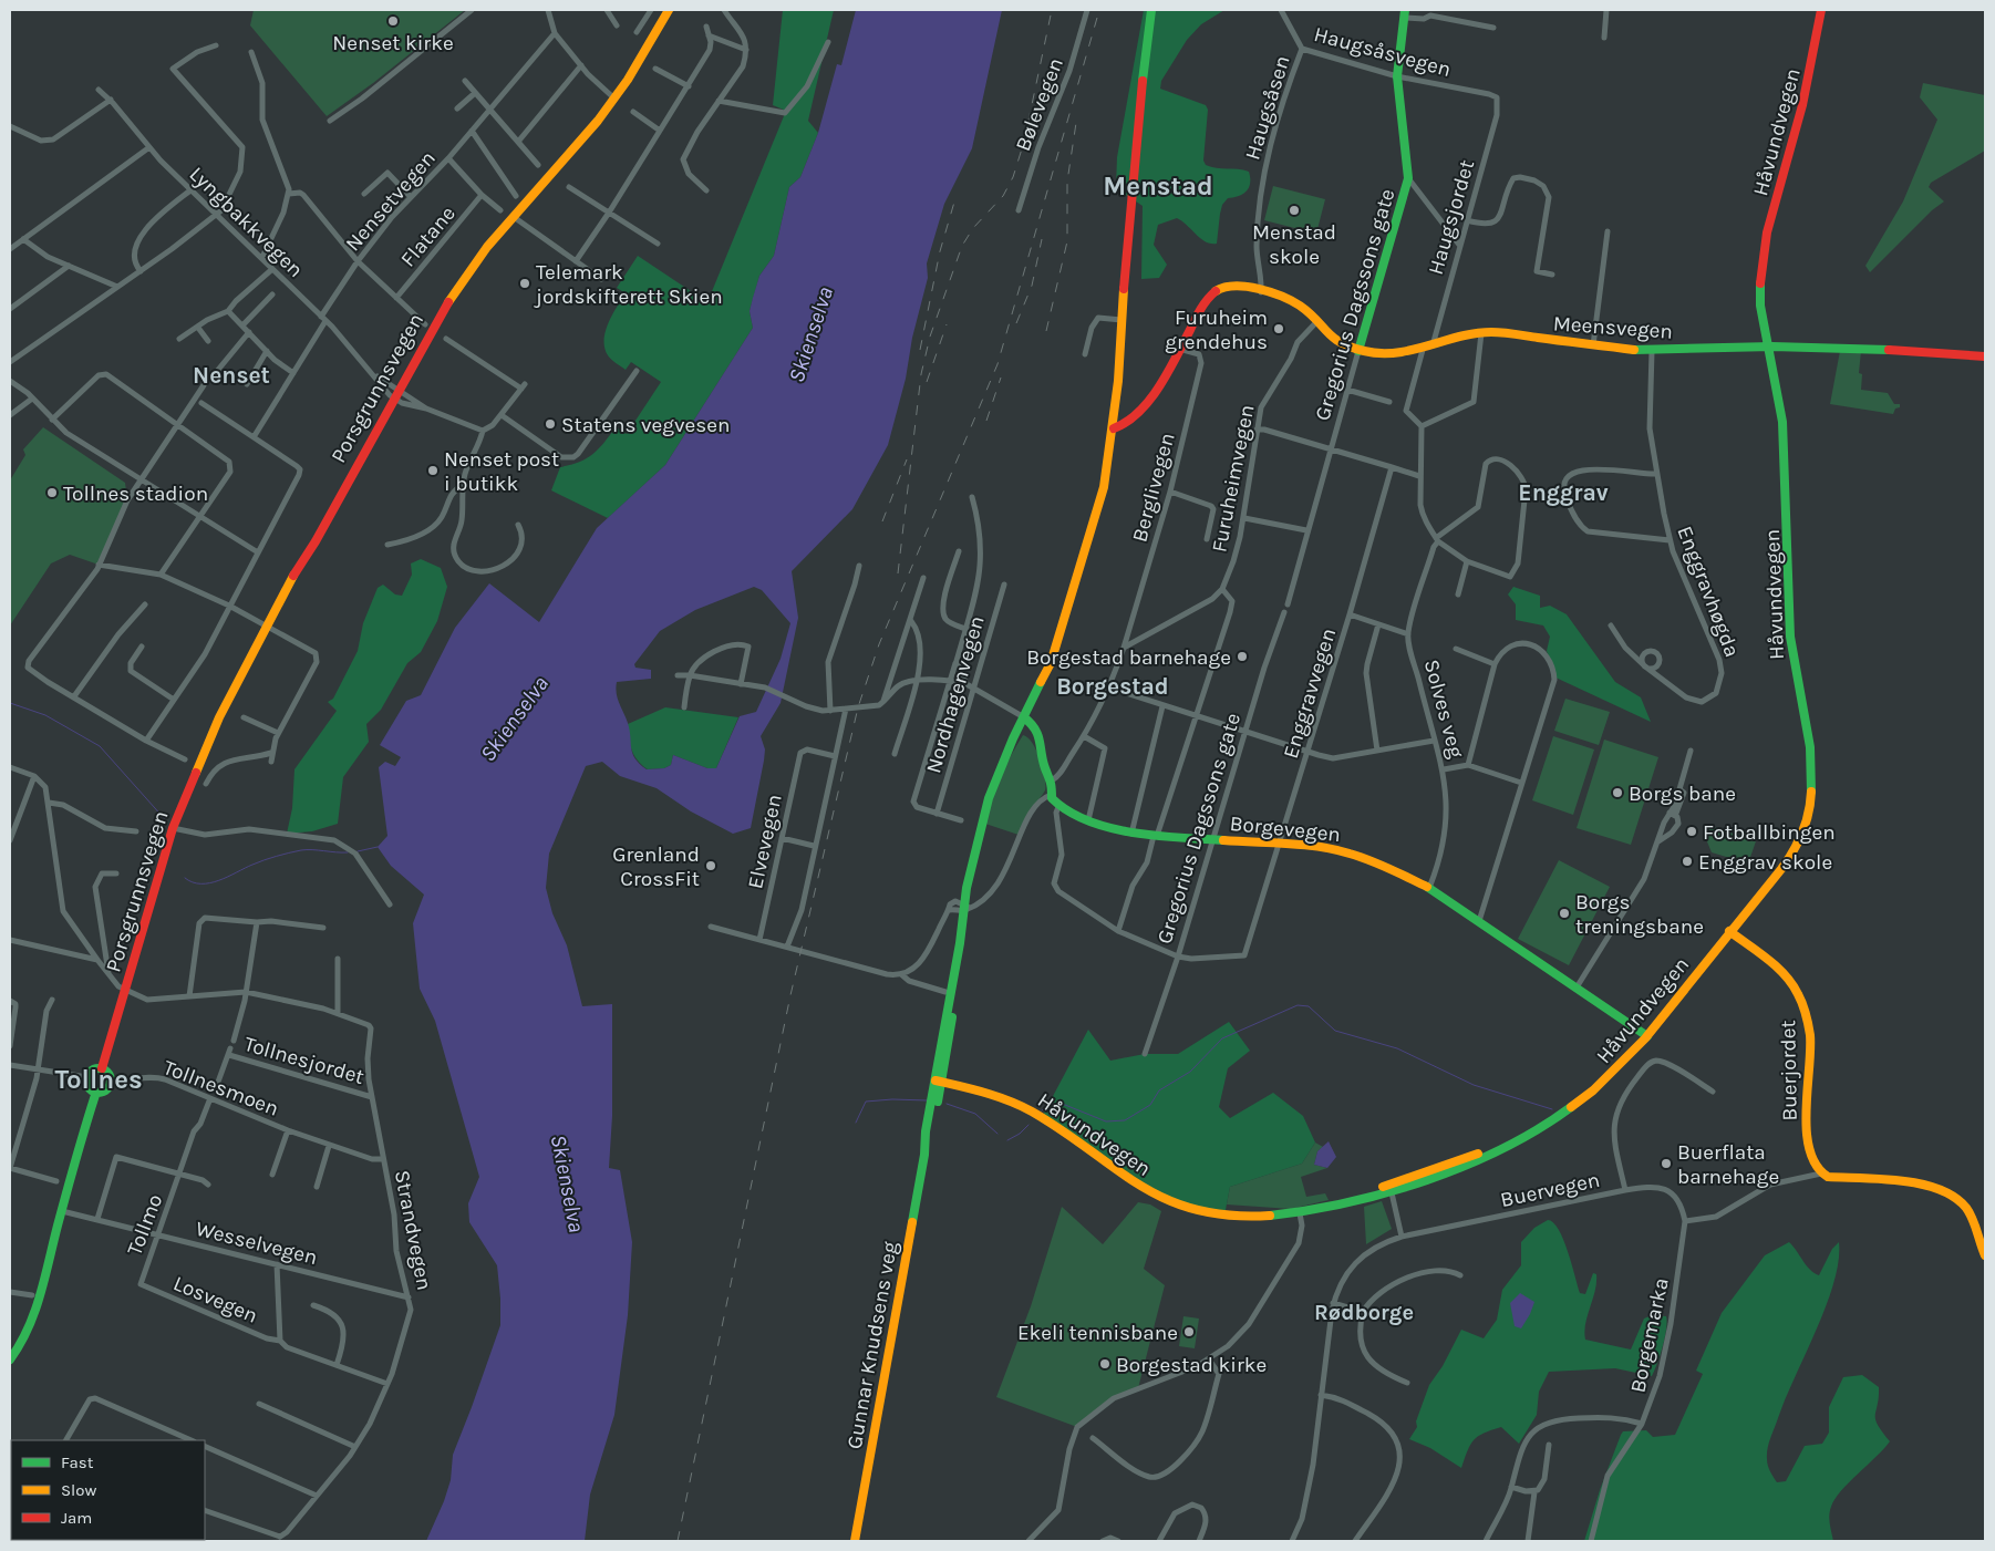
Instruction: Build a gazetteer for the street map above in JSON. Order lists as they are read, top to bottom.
{
  "streets": {
    "main road": [
      "Håvundvegen",
      "Gregorius Dagssons gate",
      "Meensvegen",
      "Porsgrunnsvegen",
      "Borgevegen",
      "Buerjordet",
      "Gunnar Knudsens veg"
    ],
    "street": [
      "Haugsåsvegen",
      "Bølevegen",
      "Haugsåsen",
      "Nensetvegen",
      "Haugsjordet",
      "Lyngbakkvegen",
      "Flatane",
      "Furuheimvegen",
      "Berglivegen",
      "Enggravhøgda",
      "Enggravvegen",
      "Nordhagenvegen",
      "Solves veg",
      "Elvevegen",
      "Tollnesjordet",
      "Tollnesmoen",
      "Buervegen",
      "Tollmo",
      "Strandvegen",
      "Wesselvegen",
      "Losvegen",
      "Borgemarka"
    ]
  },
  "crossings": [
    ["Haugsåsvegen", "Haugsåsen"],
    ["Haugsåsvegen", "Haugsjordet"],
    ["Haugsåsvegen", "Gregorius Dagssons gate"],
    ["Haugsåsen", "Meensvegen"],
    ["Håvundvegen", "Meensvegen"],
    ["Håvundvegen", "Borgevegen"],
    ["Håvundvegen", "Buerjordet"],
    ["Håvundvegen", "Gunnar Knudsens veg"],
    ["Nensetvegen", "Lyngbakkvegen"],
    ["Nensetvegen", "Flatane"],
    ["Haugsjordet", "Meensvegen"],
    ["Lyngbakkvegen", "Porsgrunnsvegen"],
    ["Gregorius Dagssons gate", "Meensvegen"],
    ["Gregorius Dagssons gate", "Enggravvegen"],
    ["Gregorius Dagssons gate", "Borgevegen"],
    ["Meensvegen", "Furuheimvegen"],
    ["Meensvegen", "Berglivegen"],
    ["Meensvegen", "Enggravhøgda"],
    ["Meensvegen", "Gunnar Knudsens veg"],
    ["Porsgrunnsvegen", "Tollnesmoen"],
    ["Porsgrunnsvegen", "Strandvegen"],
    ["Enggravvegen", "Borgevegen"],
    ["Solves veg", "Borgevegen"],
    ["Tollnesjordet", "Strandvegen"],
    ["Tollnesmoen", "Tollmo"],
    ["Tollnesmoen", "Strandvegen"],
    ["Buervegen", "Borgemarka"],
    ["Tollmo", "Wesselvegen"],
    ["Tollmo", "Losvegen"],
    ["Strandvegen", "Wesselvegen"],
    ["Strandvegen", "Losvegen"],
    ["Wesselvegen", "Losvegen"]
  ],
  "districts": [
    "Menstad",
    "Nenset",
    "Enggrav",
    "Borgestad",
    "Tollnes",
    "Rødborge"
  ],
  "water": ["Skienselva"],
  "places": [
    "Nenset kirke",
    "Menstad skole",
    "Telemark jordskifterett Skien",
    "Furuheim grendehus",
    "Statens vegvesen",
    "Nenset post i butikk",
    "Tollnes stadion",
    "Borgestad barnehage",
    "Borgs bane",
    "Fotballbingen",
    "Enggrav skole",
    "Grenland CrossFit",
    "Borgs treningsbane",
    "Buerflata barnehage",
    "Ekeli tennisbane",
    "Borgestad kirke"
  ],
  "legend": ["Fast", "Slow", "Jam"]
}
